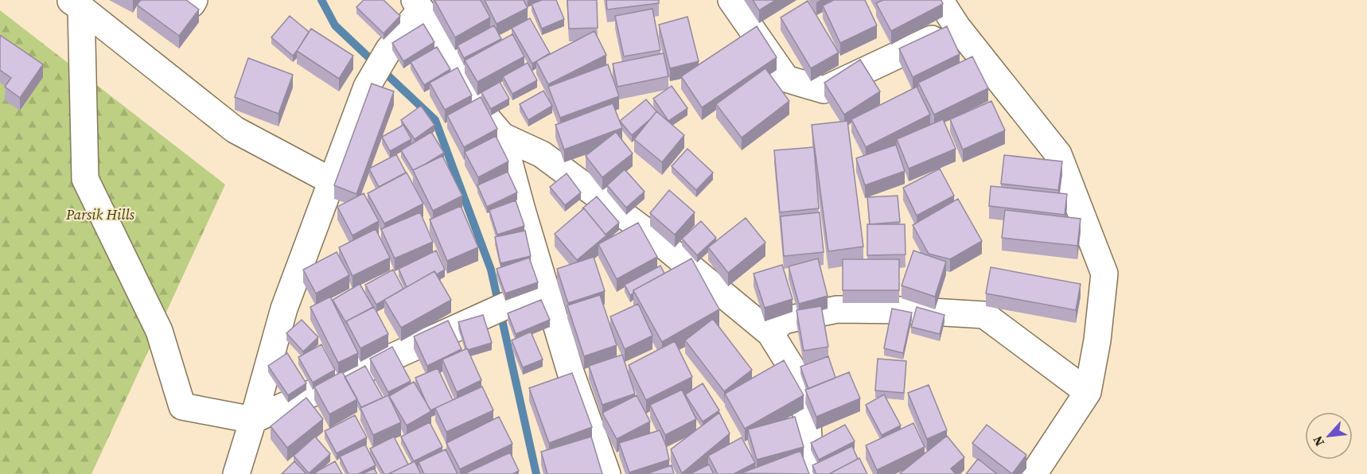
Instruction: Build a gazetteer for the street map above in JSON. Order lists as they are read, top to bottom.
{
  "parks": ["Parsik Hills"],
  "north": "bottom left"
}
